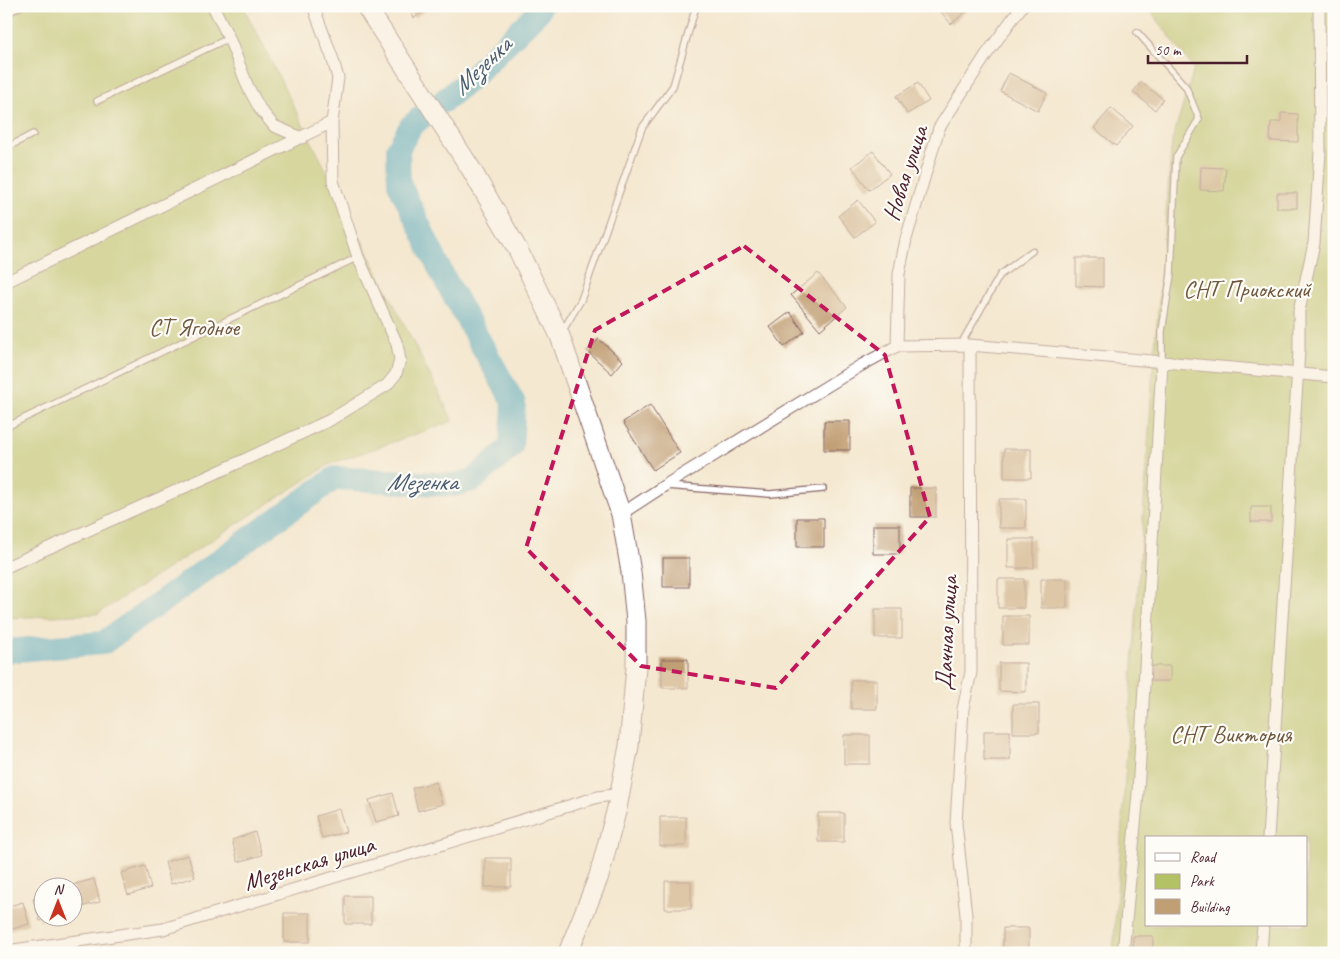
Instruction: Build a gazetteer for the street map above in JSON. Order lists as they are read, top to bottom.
{
  "streets": {
    "street": ["Новая улица", "Дачная улица", "Мезенская улица"]
  },
  "water": ["Мезенка"],
  "parks": ["СНТ Приокский", "СТ Ягодное", "СНТ Виктория"],
  "legend": ["Road", "Park", "Building"],
  "scale_bar": "50 m",
  "north": "top"
}
